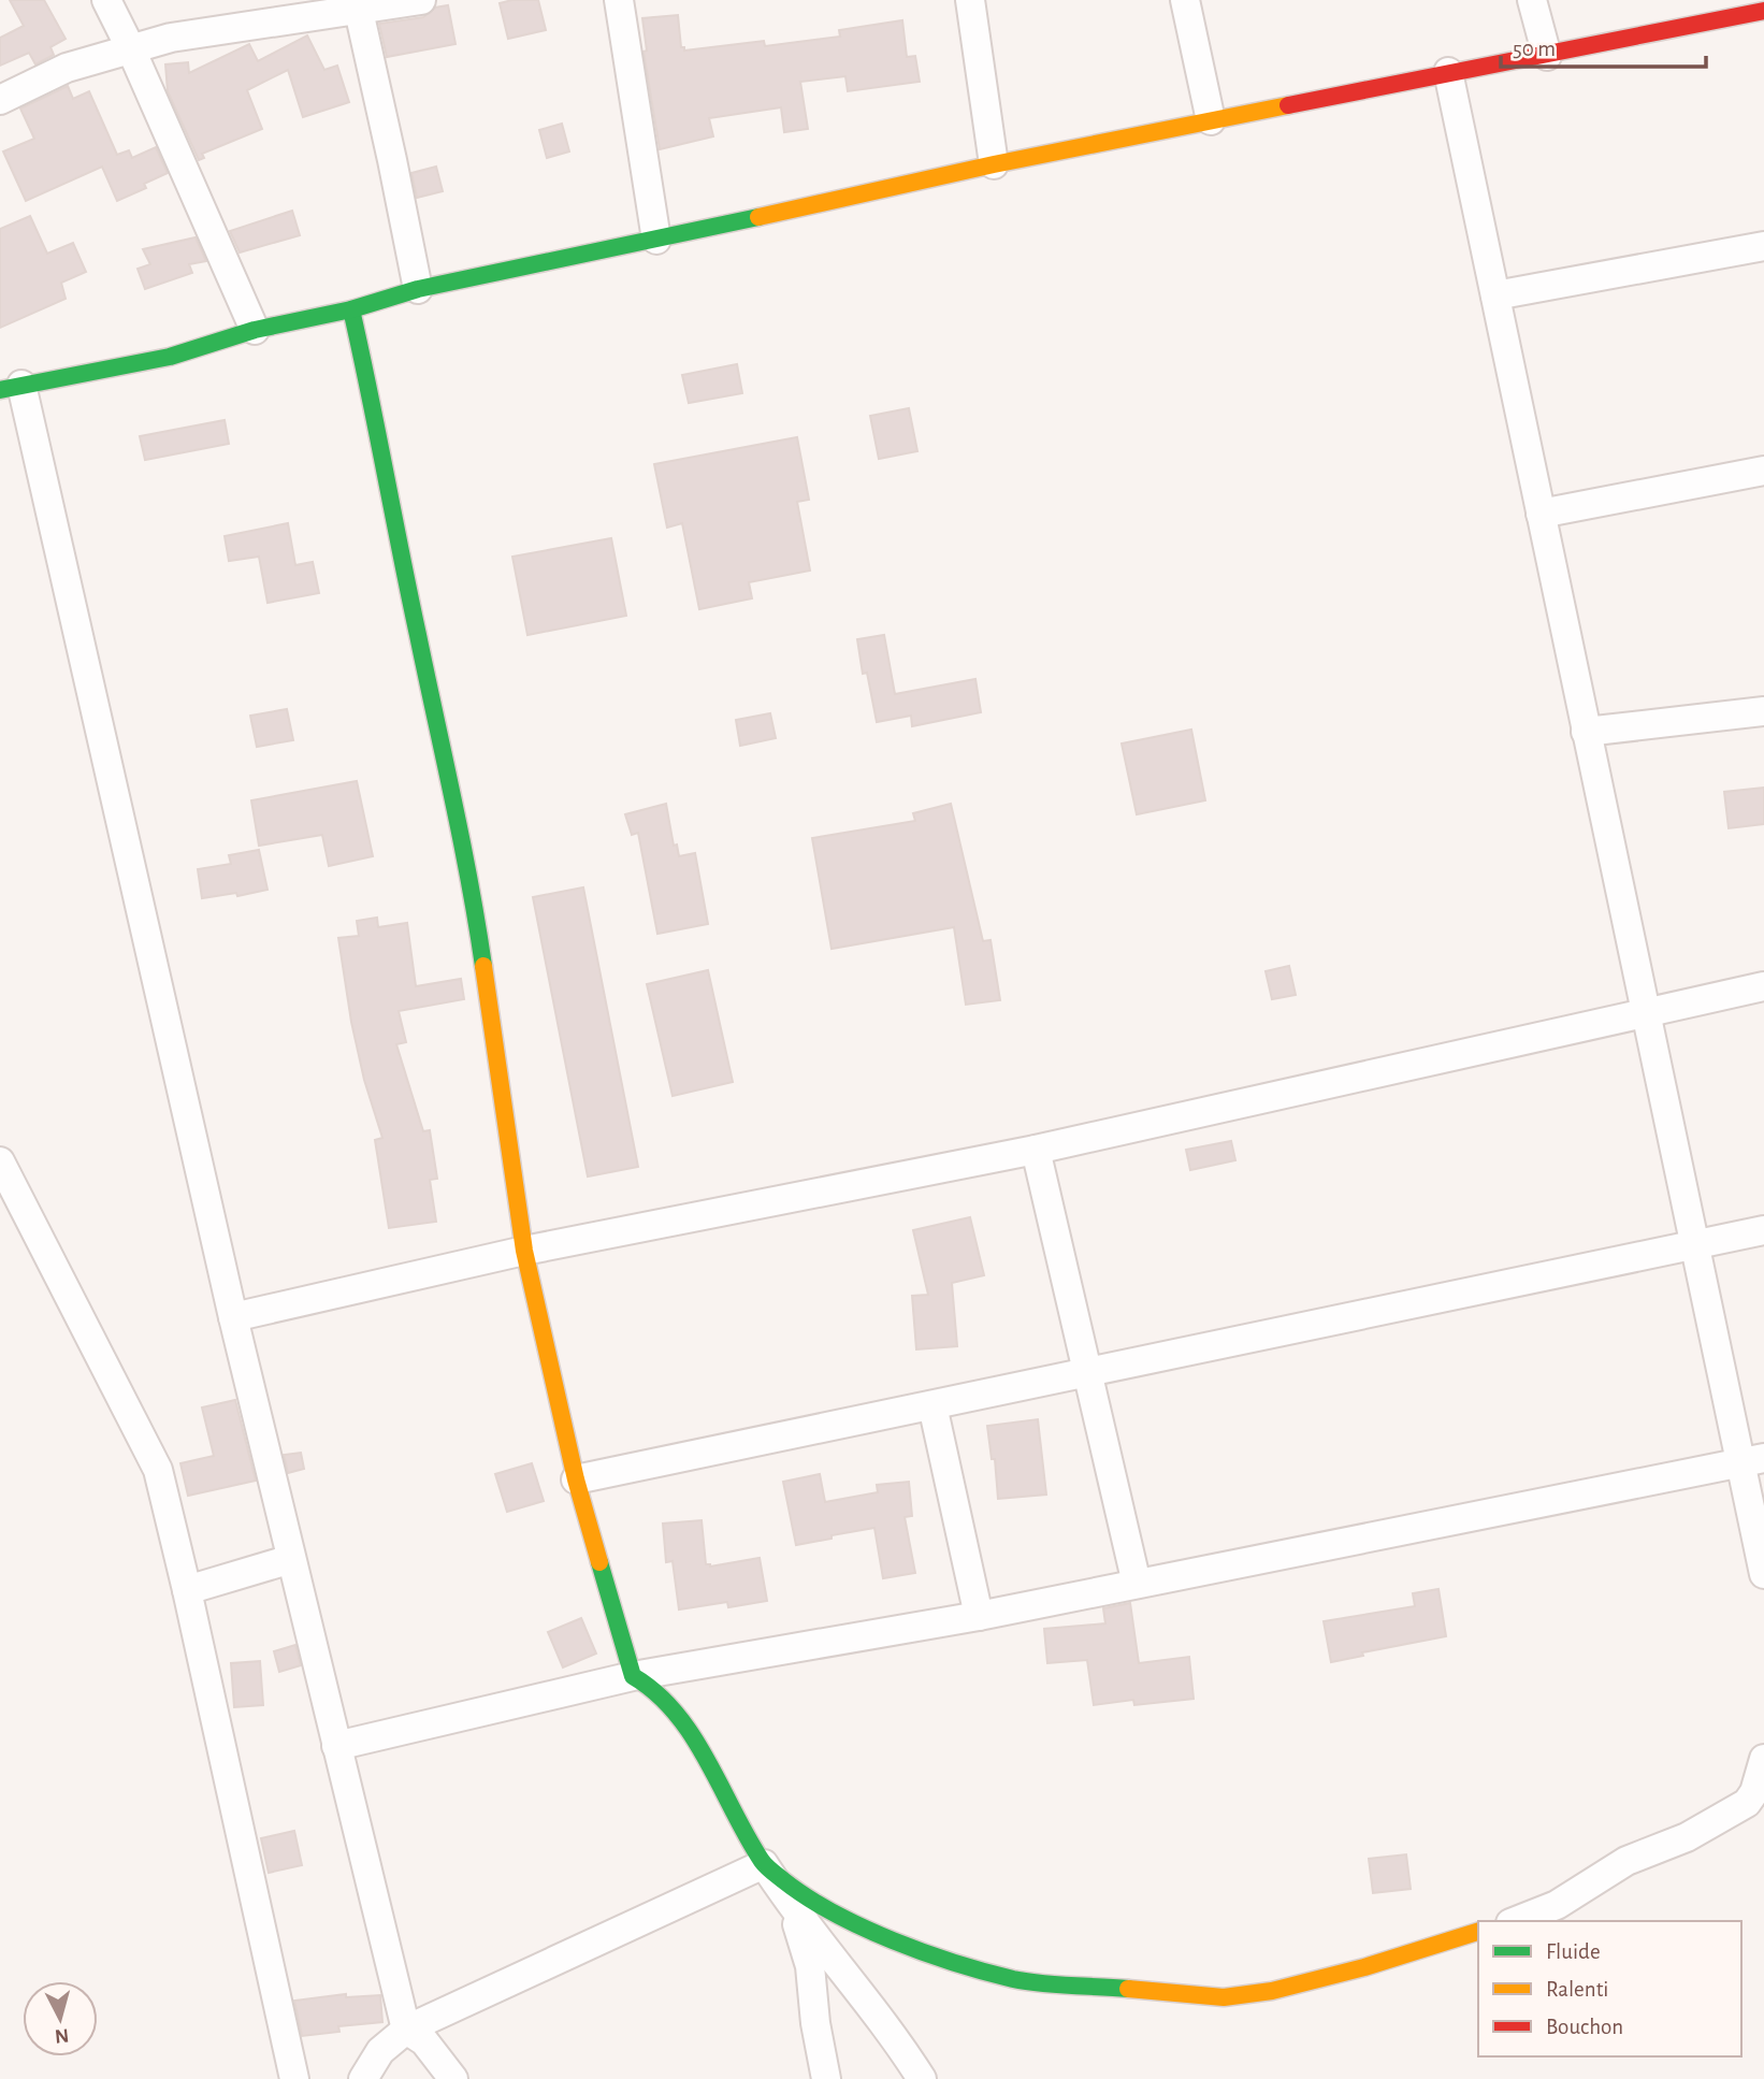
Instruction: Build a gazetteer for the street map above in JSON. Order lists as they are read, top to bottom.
{
  "legend": ["Fluide", "Ralenti", "Bouchon"],
  "scale_bar": "50 m",
  "north": "bottom"
}
